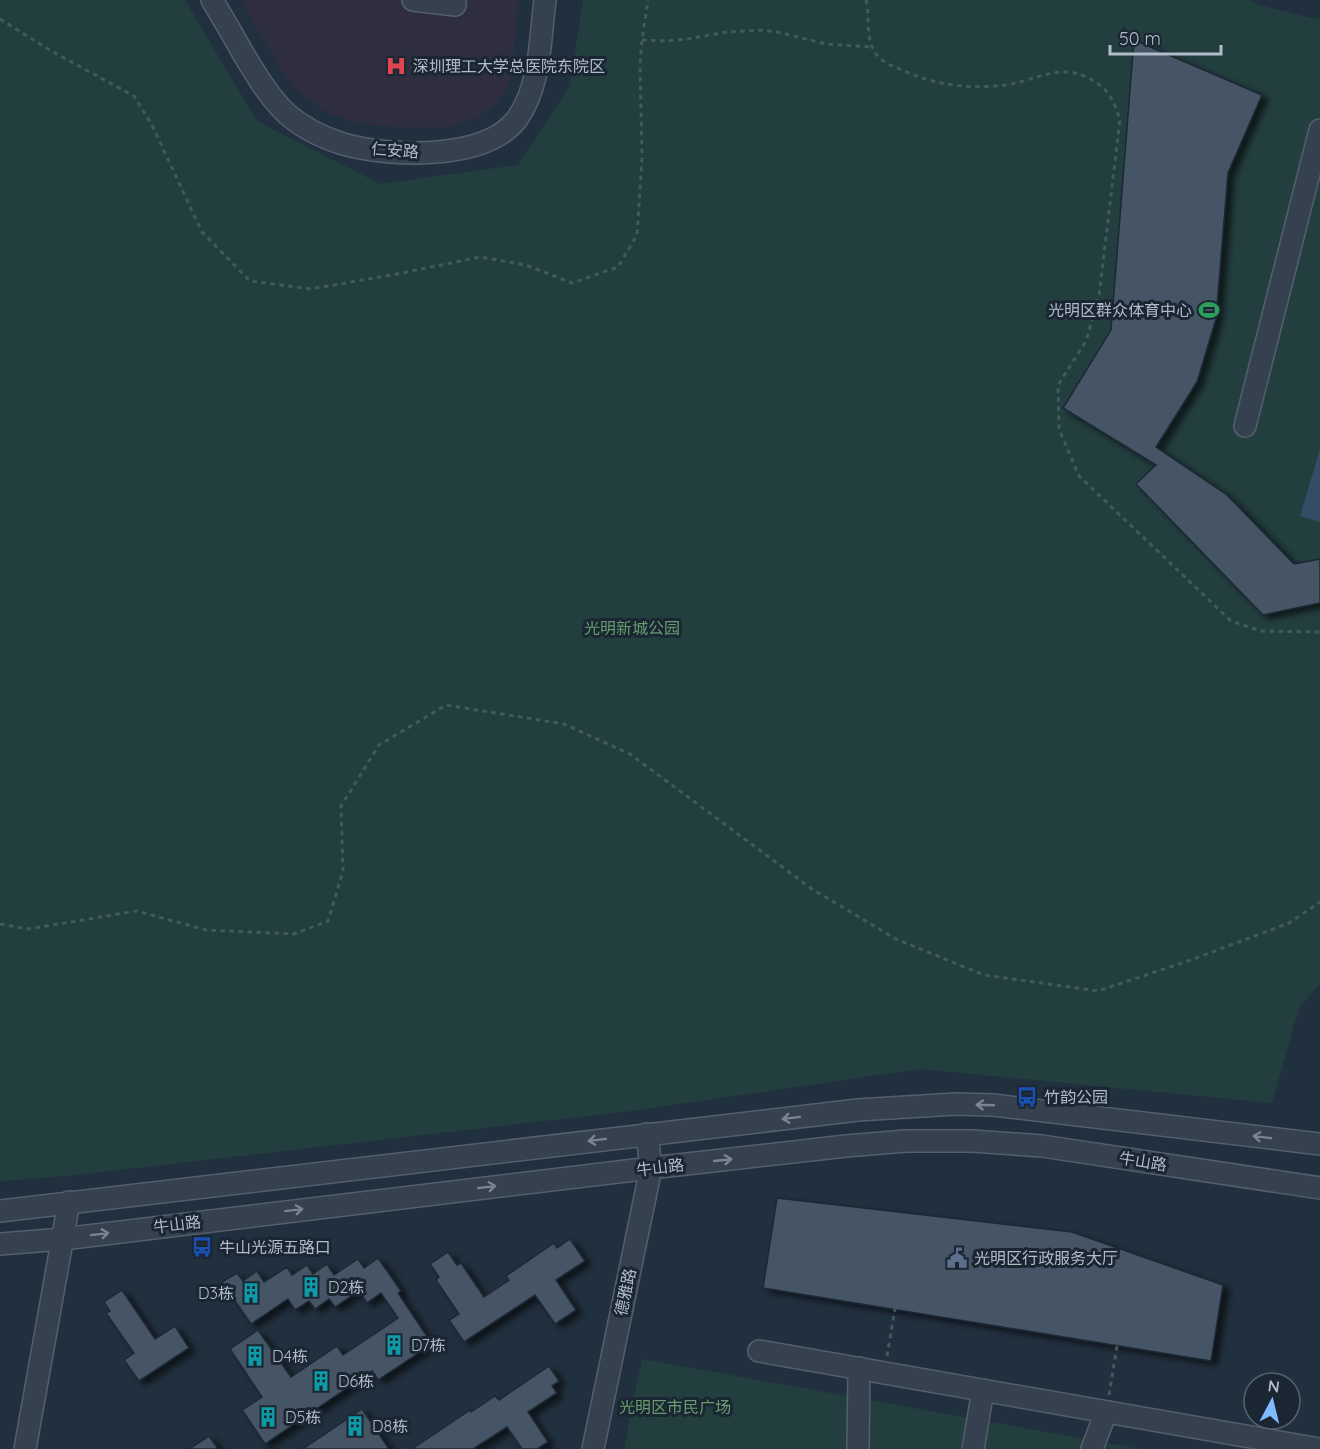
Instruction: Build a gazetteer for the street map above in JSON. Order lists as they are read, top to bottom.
{
  "streets": {
    "street": ["仁安路", "牛山路", "德雅路"]
  },
  "crossings": [
    ["牛山路", "德雅路"]
  ],
  "parks": ["光明新城公园", "光明区市民广场"],
  "places": {
    "hospital": ["深圳理工大学总医院东院区"],
    "sports": ["光明区群众体育中心"],
    "bus stop": ["竹韵公园", "牛山光源五路口"],
    "public building": ["光明区行政服务大厅"],
    "building": [
      "D2栋",
      "D3栋",
      "D7栋",
      "D4栋",
      "D6栋",
      "D5栋",
      "D8栋"
    ]
  },
  "scale_bar": "50 m",
  "north": "top"
}
